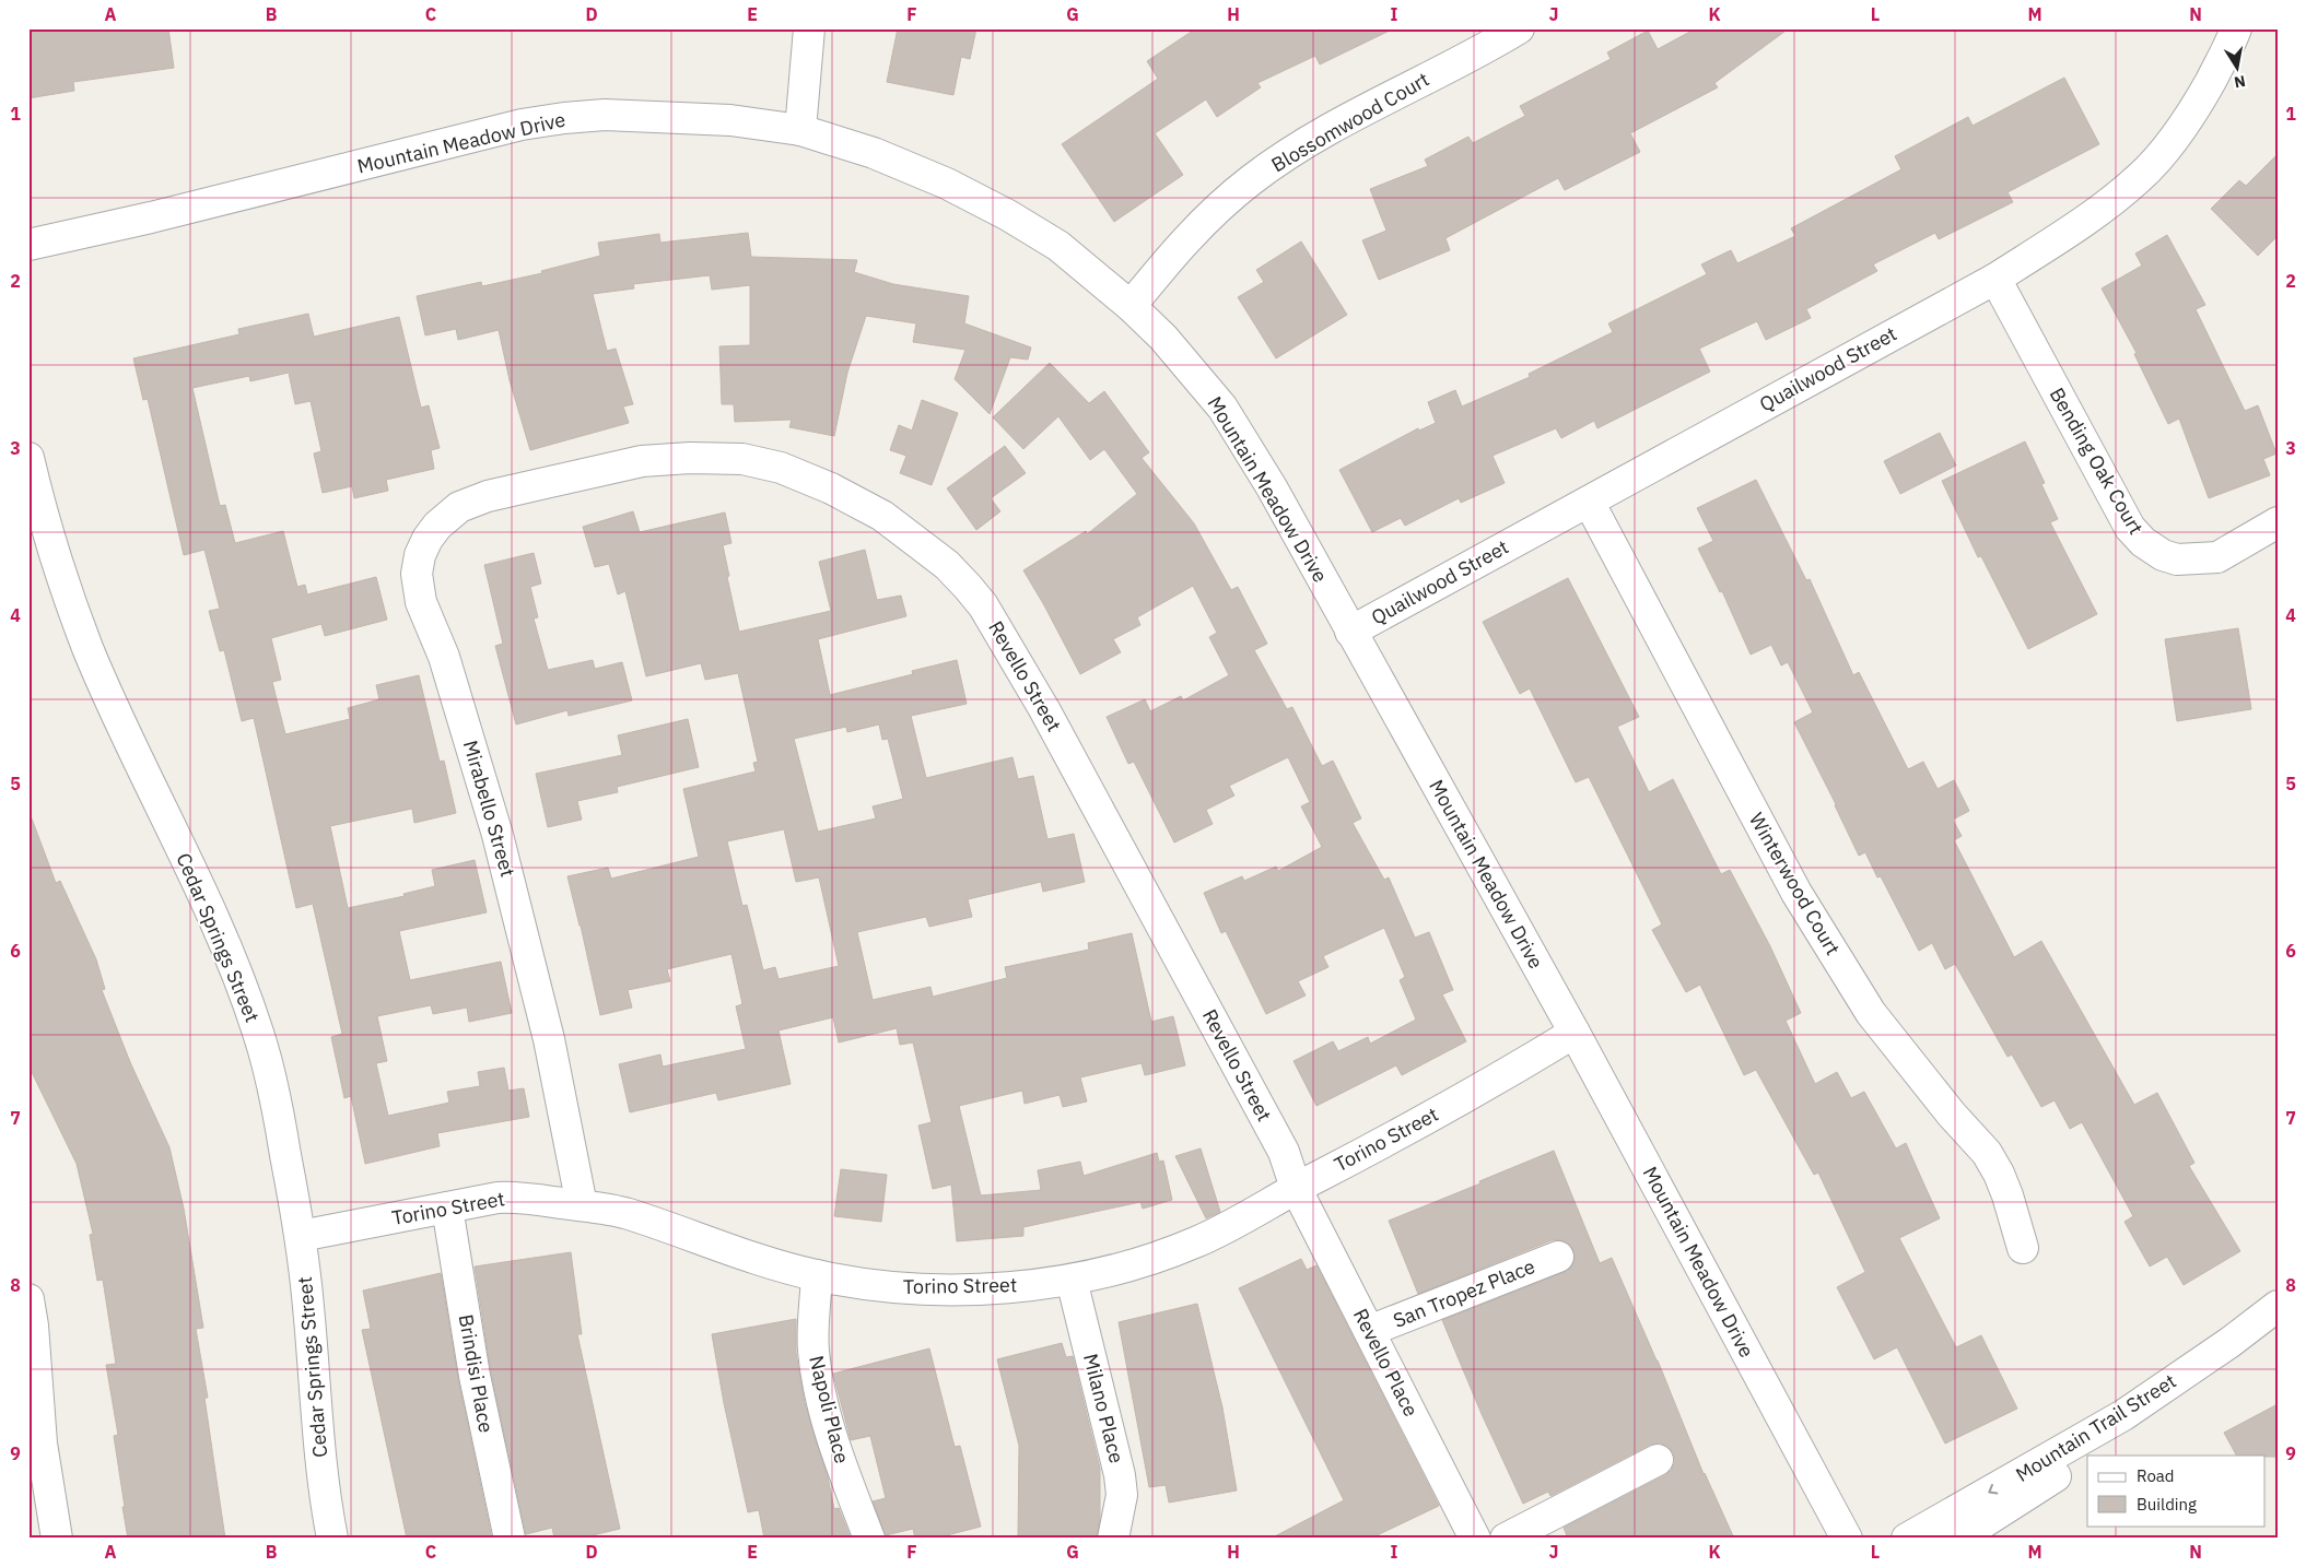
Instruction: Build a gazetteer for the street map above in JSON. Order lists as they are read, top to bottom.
{
  "streets": {
    "street": [
      "Blossomwood Court",
      "Mountain Meadow Drive",
      "Quailwood Street",
      "Bending Oak Court",
      "Revello Street",
      "Mirabello Street",
      "Winterwood Court",
      "Cedar Springs Street",
      "Torino Street",
      "San Tropez Place",
      "Revello Place",
      "Brindisi Place",
      "Milano Place",
      "Napoli Place",
      "Mountain Trail Street"
    ]
  },
  "crossings": [
    ["Blossomwood Court", "Mountain Meadow Drive"],
    ["Mountain Meadow Drive", "Quailwood Street"],
    ["Mountain Meadow Drive", "Torino Street"],
    ["Quailwood Street", "Bending Oak Court"],
    ["Quailwood Street", "Winterwood Court"],
    ["Revello Street", "Mirabello Street"],
    ["Revello Street", "Torino Street"],
    ["Revello Street", "Revello Place"],
    ["Mirabello Street", "Torino Street"],
    ["Cedar Springs Street", "Torino Street"],
    ["Torino Street", "Revello Place"],
    ["Torino Street", "Brindisi Place"],
    ["Torino Street", "Milano Place"],
    ["Torino Street", "Napoli Place"],
    ["San Tropez Place", "Revello Place"]
  ],
  "legend": ["Road", "Building"],
  "north": "bottom",
  "grid": {
    "columns": [
      "A",
      "B",
      "C",
      "D",
      "E",
      "F",
      "G",
      "H",
      "I",
      "J",
      "K",
      "L",
      "M",
      "N"
    ],
    "rows": [
      "1",
      "2",
      "3",
      "4",
      "5",
      "6",
      "7",
      "8",
      "9"
    ]
  }
}
